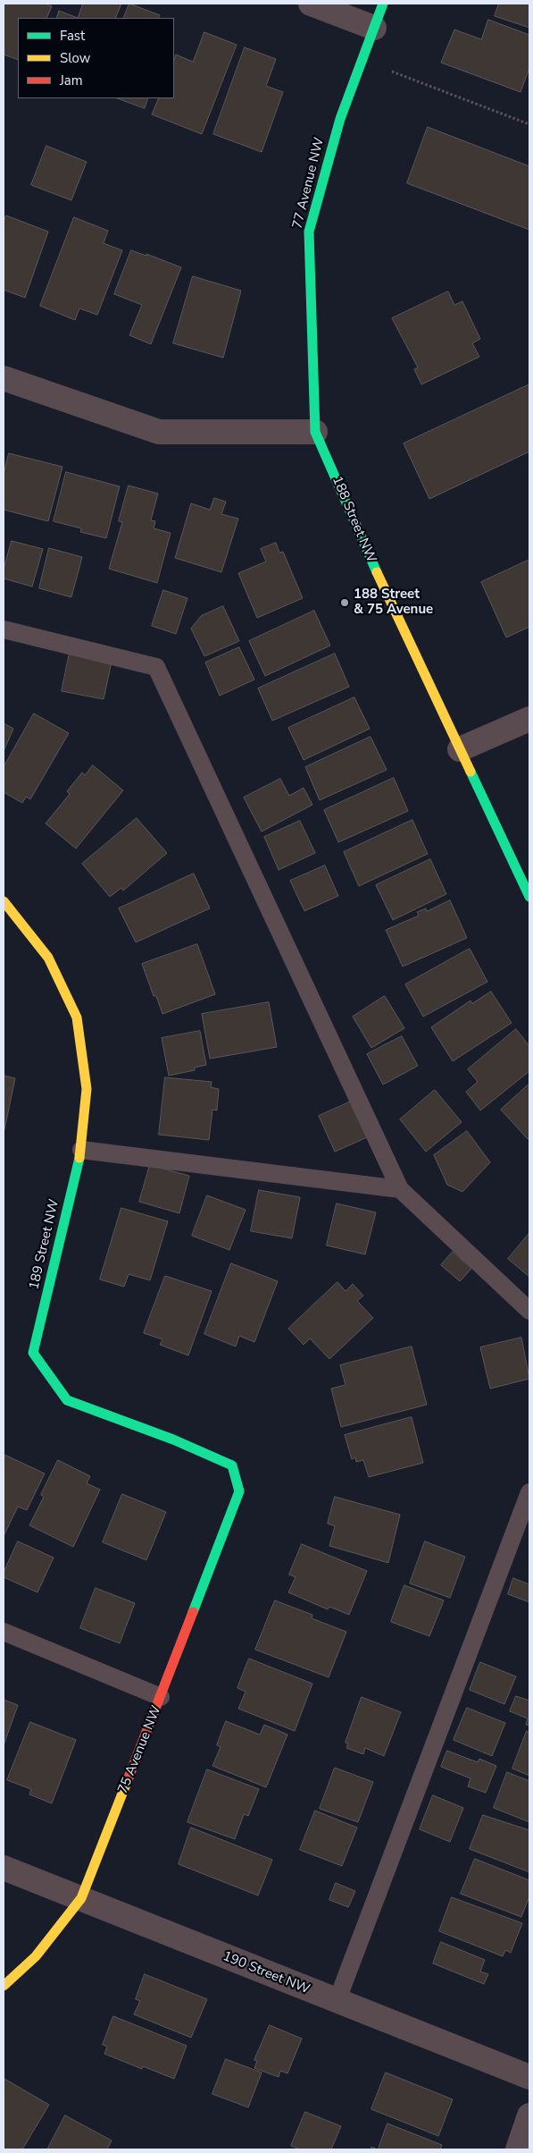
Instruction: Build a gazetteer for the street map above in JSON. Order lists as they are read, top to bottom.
{
  "streets": {
    "street": [
      "77 Avenue NW",
      "188 Street NW",
      "189 Street NW",
      "75 Avenue NW",
      "190 Street NW"
    ]
  },
  "crossings": [
    ["77 Avenue NW", "188 Street NW"],
    ["189 Street NW", "75 Avenue NW"],
    ["75 Avenue NW", "190 Street NW"]
  ],
  "places": ["188 Street & 75 Avenue"],
  "legend": ["Fast", "Slow", "Jam"]
}
